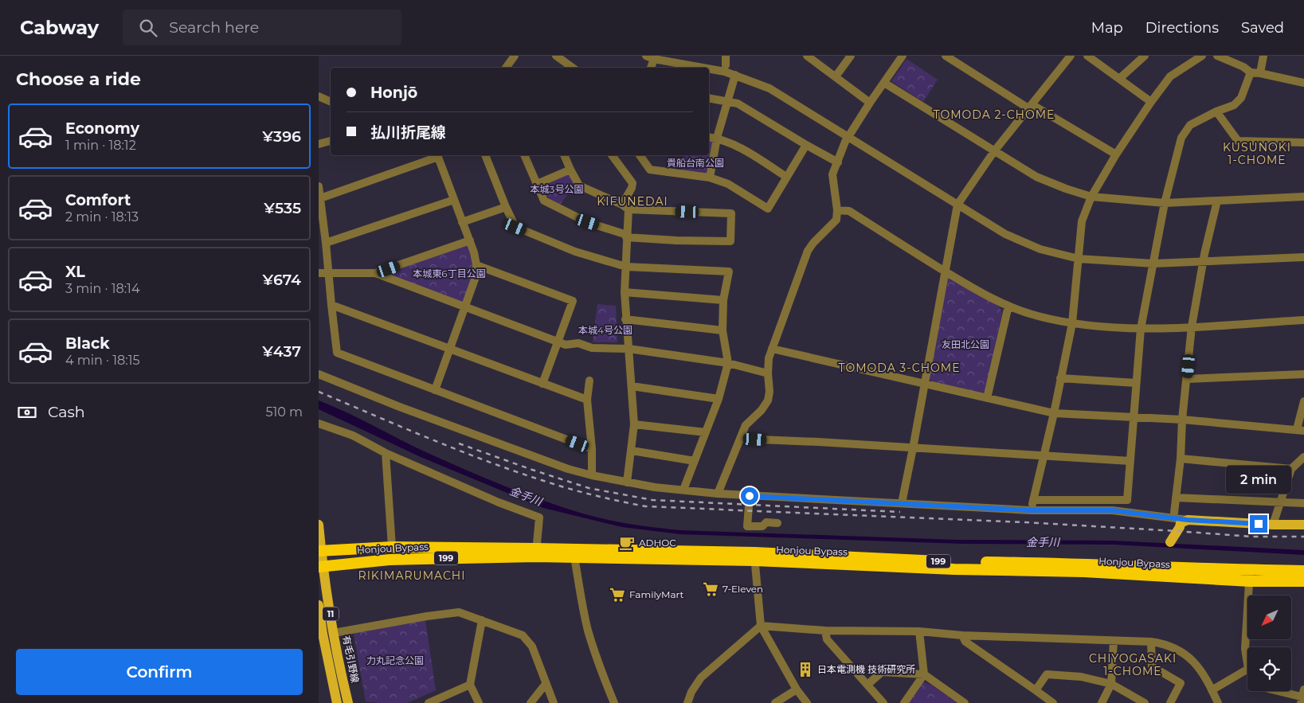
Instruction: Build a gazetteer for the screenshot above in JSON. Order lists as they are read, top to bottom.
{
  "streets": {
    "highway": ["Honjou Bypass", "199"],
    "main road": ["11", "有毛引野線"]
  },
  "crossings": [
    ["Honjou Bypass", "有毛引野線"]
  ],
  "districts": [
    "TOMODA 2-CHOME",
    "KUSUNOKI 1-CHOME",
    "KIFUNEDAI",
    "TOMODA 3-CHOME",
    "RIKIMARUMACHI",
    "CHIYOGASAKI 1-CHOME"
  ],
  "water": ["金手川"],
  "parks": [
    "貴船台南公園",
    "本城3号公園",
    "本城東6丁目公園",
    "本城4号公園",
    "友田北公園",
    "力丸記念公園"
  ],
  "places": {
    "cafe": ["ADHOC"],
    "supermarket": ["7-Eleven", "FamilyMart"],
    "building": ["日本電測機 技術研究所"]
  },
  "north": "bottom left",
  "page": {
    "header": "Cabway",
    "search": "Search here",
    "nav": ["Map", "Directions", "Saved"],
    "heading": "Choose a ride",
    "banner": ["Honjō", "払川折尾線"],
    "list": [
      {
        "name": "Economy",
        "note": "1 min · 18:12",
        "value": "¥396"
      },
      {
        "name": "Comfort",
        "note": "2 min · 18:13",
        "value": "¥535"
      },
      {
        "name": "XL",
        "note": "3 min · 18:14",
        "value": "¥674"
      },
      {
        "name": "Black",
        "note": "4 min · 18:15",
        "value": "¥437"
      }
    ],
    "pay": ["Cash", "510 m"],
    "bubble": "2 min",
    "buttons": "Confirm"
  }
}
